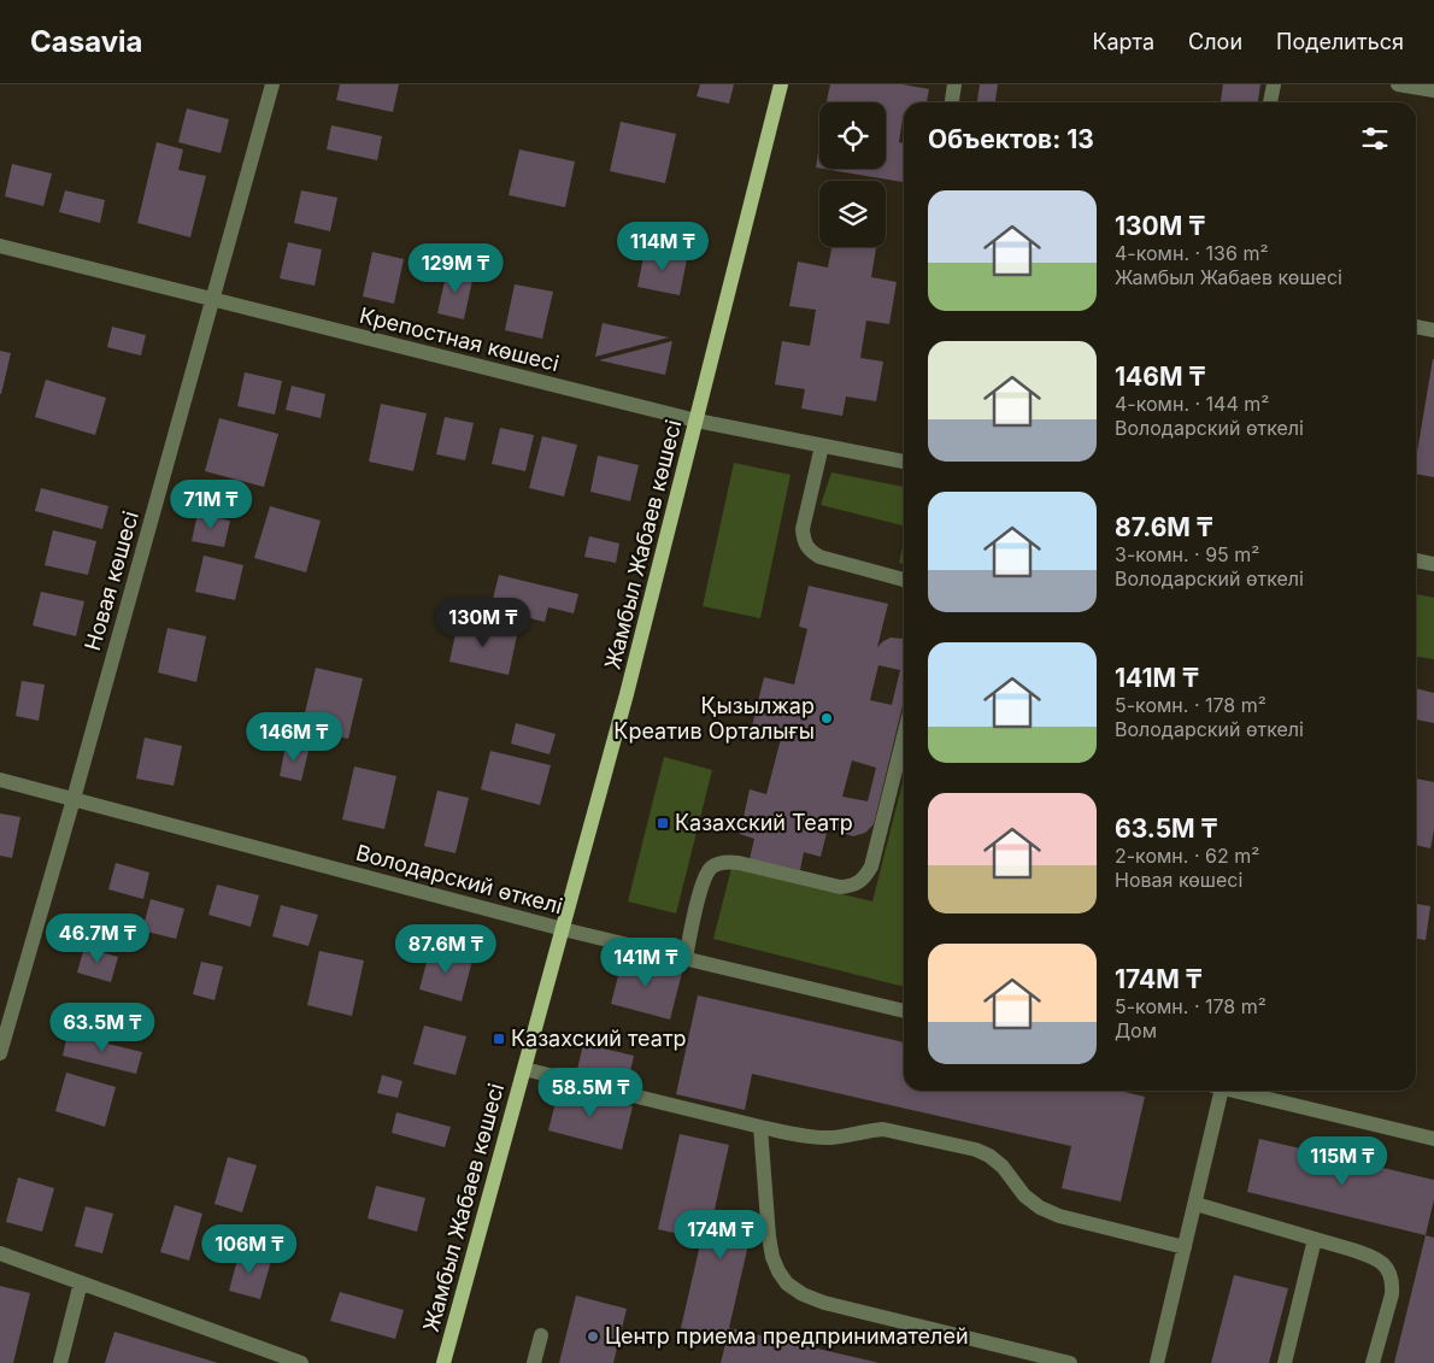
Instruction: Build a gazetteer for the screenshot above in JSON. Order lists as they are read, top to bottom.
{
  "streets": {
    "main road": ["Жамбыл Жабаев көшесі"],
    "street": ["Крепостная көшесі", "Новая көшесі", "Володарский өткелі"]
  },
  "crossings": [
    ["Крепостная көшесі", "Жамбыл Жабаев көшесі"],
    ["Крепостная көшесі", "Новая көшесі"],
    ["Жамбыл Жабаев көшесі", "Володарский өткелі"],
    ["Новая көшесі", "Володарский өткелі"]
  ],
  "places": {
    "other": ["Қызылжар Креатив Орталығы", "Центр приема предпринимателей"],
    "transit": ["Казахский Театр", "Казахский театр"]
  },
  "page": {
    "header": "Casavia",
    "nav": ["Карта", "Слои", "Поделиться"],
    "heading": "Объектов: 13",
    "list": [
      {
        "name": "130M ₸",
        "note": "4-комн. · 136 m² · Жамбыл Жабаев көшесі"
      },
      {
        "name": "146M ₸",
        "note": "4-комн. · 144 m² · Володарский өткелі"
      },
      {
        "name": "87.6M ₸",
        "note": "3-комн. · 95 m² · Володарский өткелі"
      },
      {
        "name": "141M ₸",
        "note": "5-комн. · 178 m² · Володарский өткелі"
      },
      {
        "name": "63.5M ₸",
        "note": "2-комн. · 62 m² · Новая көшесі"
      },
      {
        "name": "174M ₸",
        "note": "5-комн. · 178 m² · Дом"
      }
    ],
    "price": [
      "114M ₸",
      "129M ₸",
      "71M ₸",
      "130M ₸",
      "146M ₸",
      "46.7M ₸",
      "87.6M ₸",
      "141M ₸",
      "63.5M ₸",
      "58.5M ₸",
      "115M ₸",
      "174M ₸",
      "106M ₸"
    ]
  }
}
